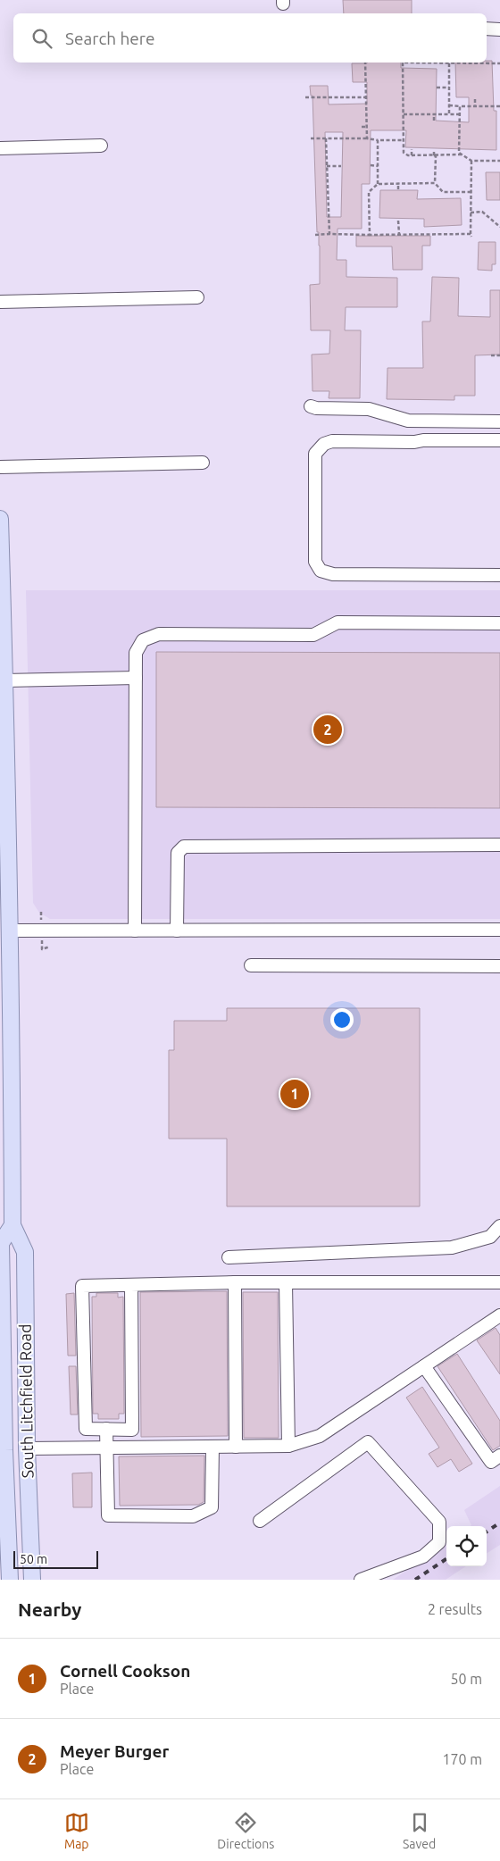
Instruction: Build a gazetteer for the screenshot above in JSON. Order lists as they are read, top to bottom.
{
  "streets": {
    "main road": ["South Litchfield Road"]
  },
  "scale_bar": "50 m",
  "page": {
    "search": "Search here",
    "pins": ["2", "1"],
    "scale": "50 m",
    "heading": ["Nearby", "2 results"],
    "list": [
      {
        "mark": "1",
        "name": "Cornell Cookson",
        "note": "Place",
        "value": "50 m"
      },
      {
        "mark": "2",
        "name": "Meyer Burger",
        "note": "Place",
        "value": "170 m"
      }
    ],
    "nav": ["Map", "Directions", "Saved"]
  }
}
